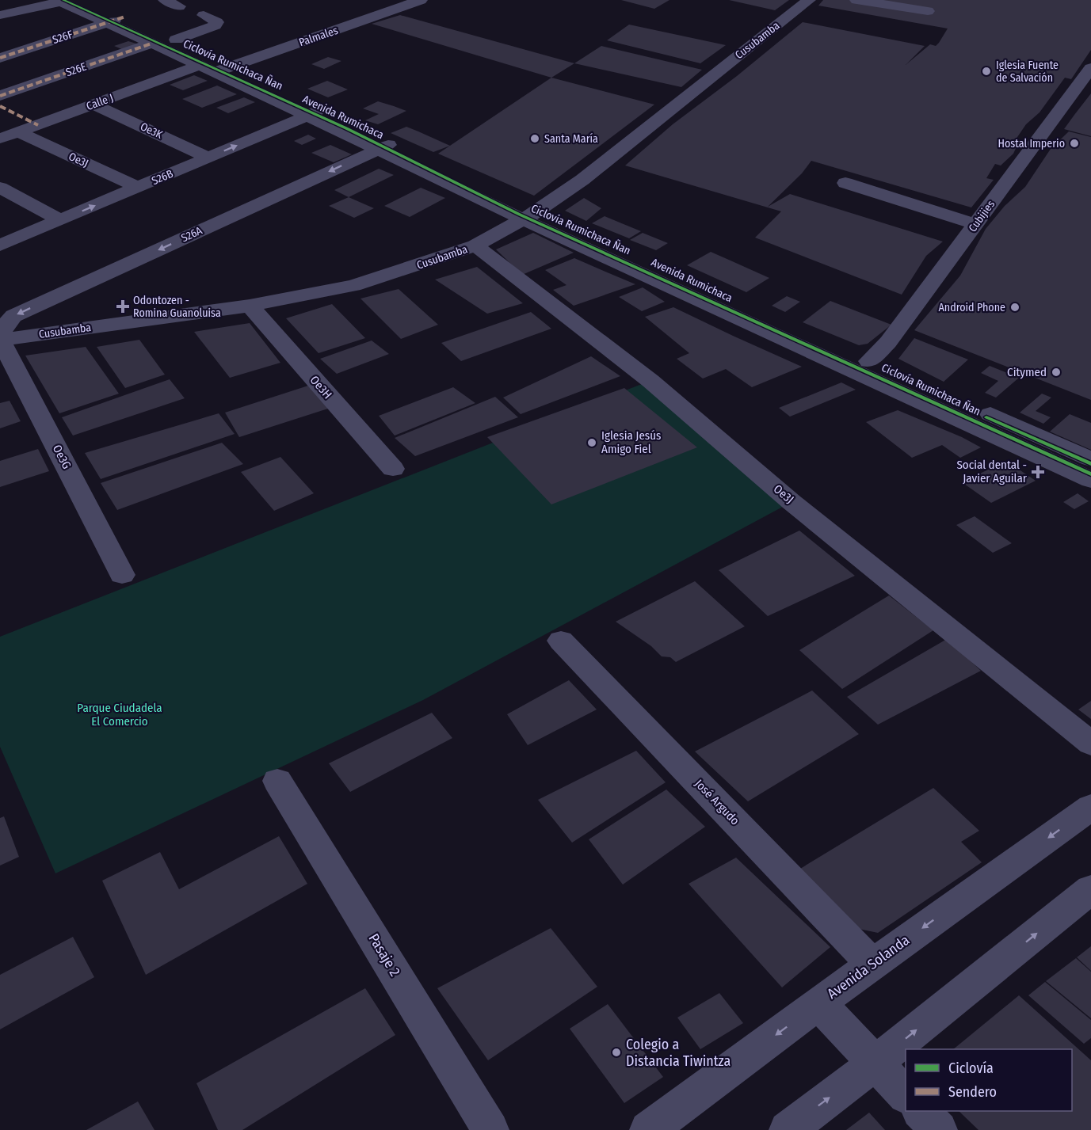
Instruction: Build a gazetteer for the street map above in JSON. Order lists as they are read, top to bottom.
{
  "streets": {
    "street": [
      "Palmales",
      "S26F",
      "Cusubamba",
      "S26E",
      "Calle J",
      "Avenida Rumichaca",
      "Oe3K",
      "Oe3J",
      "S26B",
      "Cubijies",
      "S26A",
      "Oe3H",
      "Oe3G",
      "José Argudo",
      "Pasaje 2",
      "Avenida Solanda"
    ],
    "cycle path": ["Ciclovía Rumichaca Ñan"]
  },
  "crossings": [
    ["Palmales", "Calle J"],
    ["Palmales", "Avenida Rumichaca"],
    ["S26F", "Avenida Rumichaca"],
    ["Cusubamba", "Avenida Rumichaca"],
    ["Cusubamba", "Oe3J"],
    ["Cusubamba", "S26A"],
    ["Cusubamba", "Oe3H"],
    ["Cusubamba", "Oe3G"],
    ["S26E", "Avenida Rumichaca"],
    ["Calle J", "Avenida Rumichaca"],
    ["Calle J", "Oe3K"],
    ["Calle J", "Oe3J"],
    ["Avenida Rumichaca", "S26B"],
    ["Avenida Rumichaca", "Cubijies"],
    ["Avenida Rumichaca", "S26A"],
    ["Oe3K", "S26B"],
    ["Oe3J", "S26B"],
    ["S26A", "Oe3G"],
    ["José Argudo", "Avenida Solanda"]
  ],
  "one_way": ["S26A"],
  "parks": ["Parque Ciudadela El Comercio"],
  "places": {
    "other": [
      "Iglesia Fuente de Salvación",
      "Santa María",
      "Hostal Imperio",
      "Android Phone",
      "Citymed",
      "Iglesia Jesús Amigo Fiel",
      "Colegio a Distancia Tiwintza"
    ],
    "health": ["Odontozen - Romina Guanoluisa", "Social dental - Javier Aguilar"]
  },
  "legend": ["Ciclovía", "Sendero"]
}
